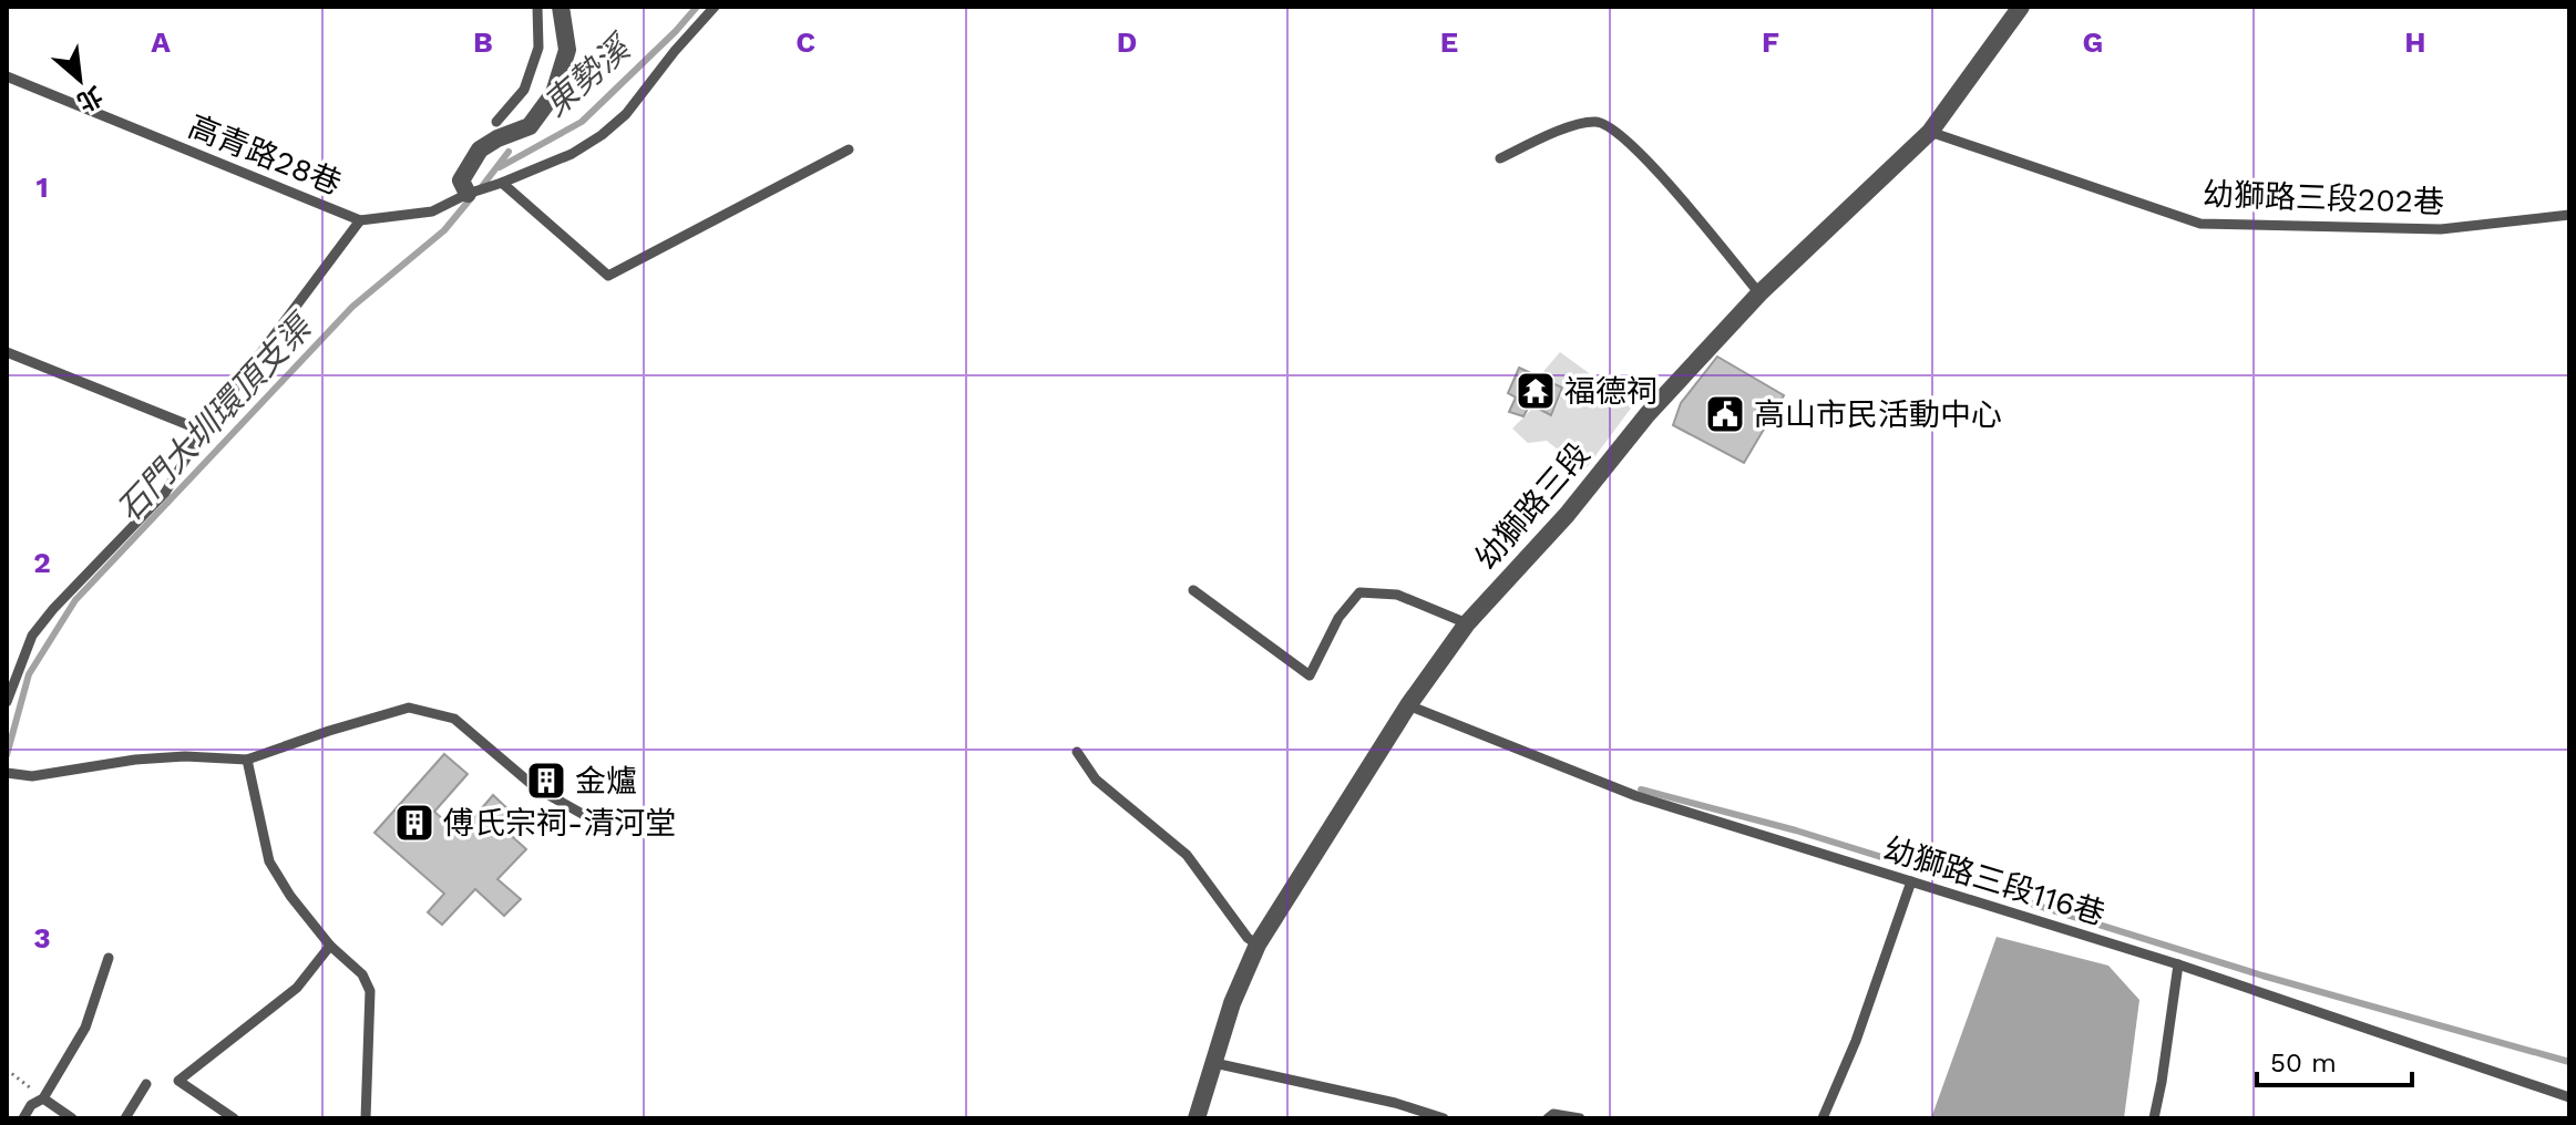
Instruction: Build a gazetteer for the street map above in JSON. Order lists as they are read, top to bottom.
{
  "streets": {
    "street": ["幼獅路三段"],
    "lane": ["高青路28巷", "幼獅路三段202巷", "幼獅路三段116巷"]
  },
  "crossings": [
    ["幼獅路三段202巷", "幼獅路三段"],
    ["幼獅路三段", "幼獅路三段116巷"]
  ],
  "water": ["東勢溪", "石門大圳環頂支渠"],
  "places": {
    "temple": ["福德祠"],
    "public building": ["高山市民活動中心"],
    "building": ["金爐", "傅氏宗祠-清河堂"]
  },
  "scale_bar": "50 m",
  "north": "bottom right",
  "grid": {
    "columns": [
      "A",
      "B",
      "C",
      "D",
      "E",
      "F",
      "G",
      "H"
    ],
    "rows": ["1", "2", "3"]
  }
}
